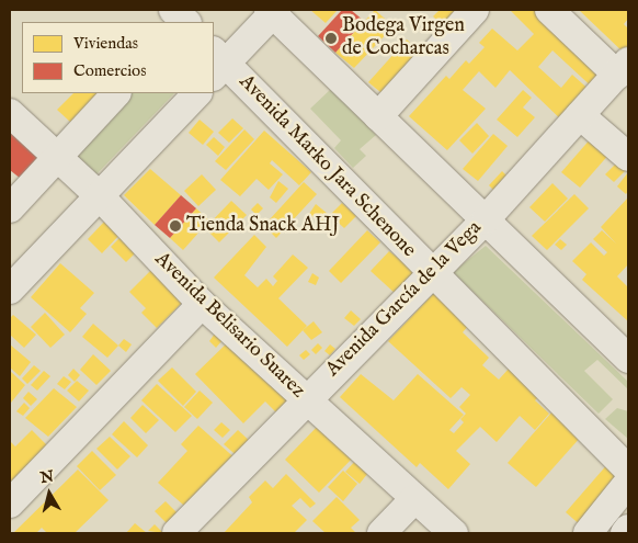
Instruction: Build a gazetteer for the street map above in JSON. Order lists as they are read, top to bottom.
{
  "streets": {
    "street": ["Avenida Marko Jara Schenone", "Avenida García de la Vega", "Avenida Belisario Suarez"]
  },
  "crossings": [
    ["Avenida Marko Jara Schenone", "Avenida García de la Vega"],
    ["Avenida García de la Vega", "Avenida Belisario Suarez"]
  ],
  "places": ["Bodega Virgen de Cocharcas", "Tienda Snack AHJ"],
  "legend": ["Viviendas", "Comercios"],
  "north": "top"
}
